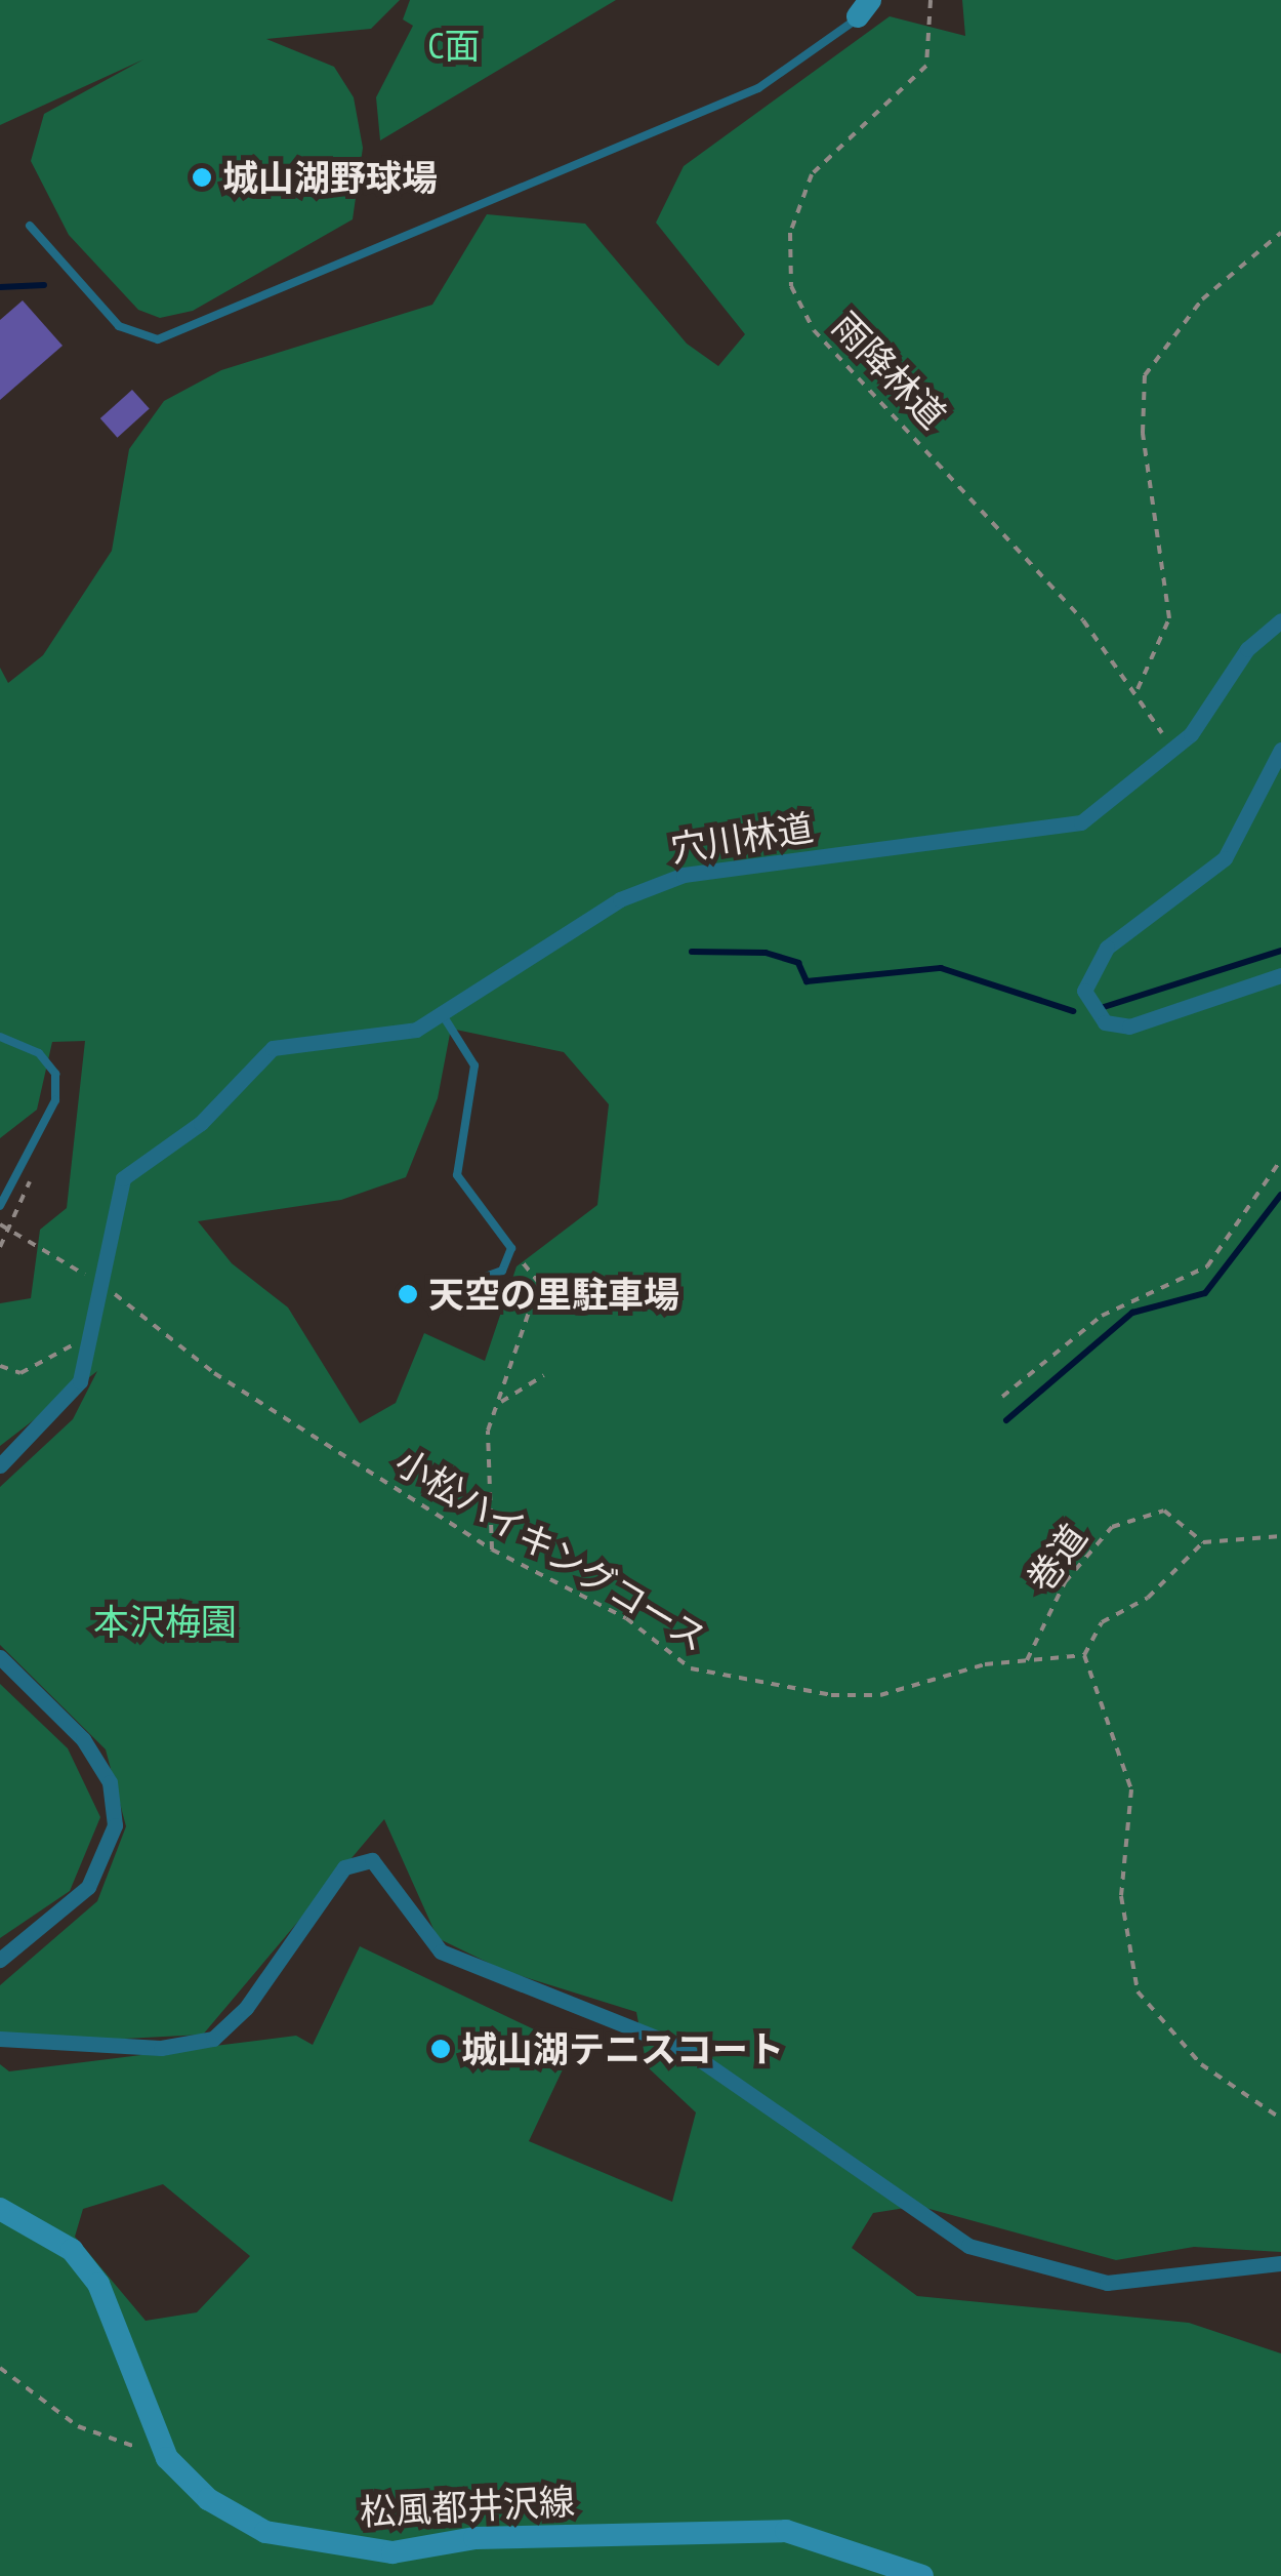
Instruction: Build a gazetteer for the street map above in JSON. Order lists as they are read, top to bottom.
{
  "streets": {
    "street": ["穴川林道", "松風都井沢線"],
    "path": ["雨降林道", "小松ハイキングコース", "巻道"]
  },
  "crossings": [
    ["雨降林道", "穴川林道"],
    ["穴川林道", "小松ハイキングコース"],
    ["小松ハイキングコース", "巻道"]
  ],
  "parks": ["C面", "本沢梅園"],
  "places": ["城山湖野球場", "天空の里駐車場", "城山湖テニスコート"]
}
